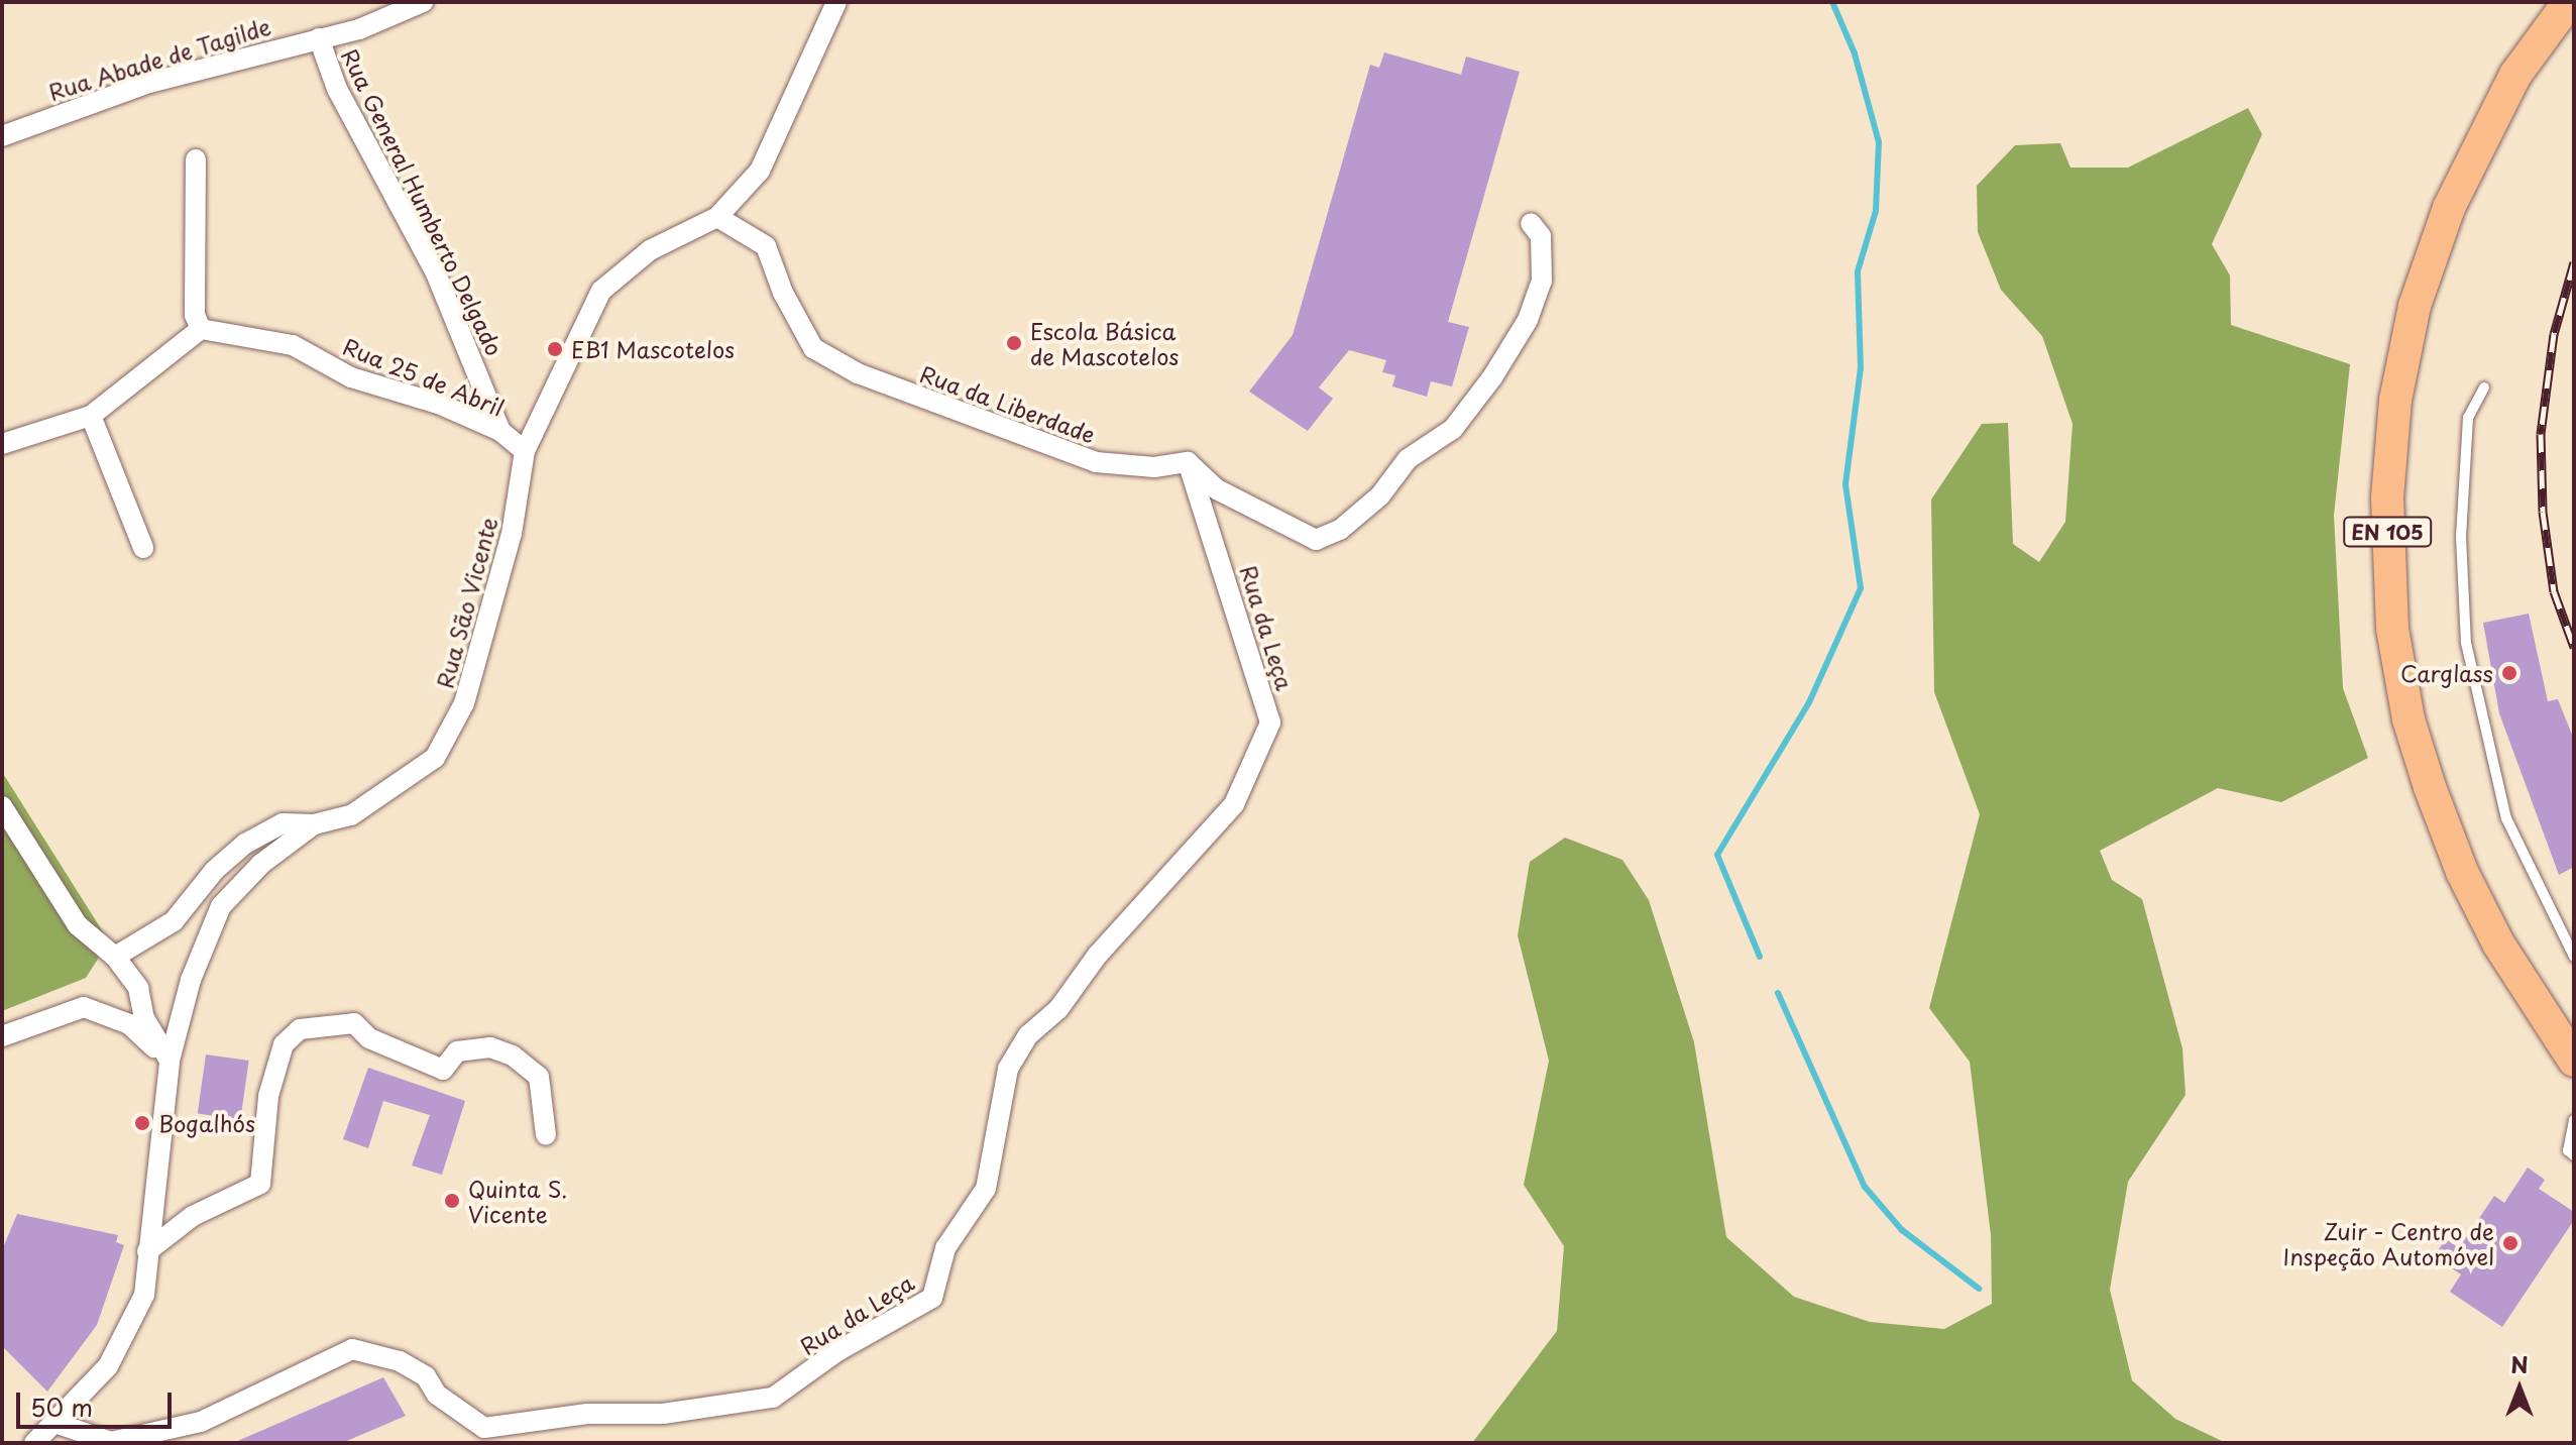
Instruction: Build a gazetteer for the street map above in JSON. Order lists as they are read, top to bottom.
{
  "streets": {
    "main road": ["EN 105"],
    "street": [
      "Rua Abade de Tagilde",
      "Rua General Humberto Delgado",
      "Rua 25 de Abril",
      "Rua da Liberdade",
      "Rua São Vicente",
      "Rua da Leça"
    ]
  },
  "crossings": [
    ["Rua Abade de Tagilde", "Rua General Humberto Delgado"],
    ["Rua General Humberto Delgado", "Rua 25 de Abril"],
    ["Rua 25 de Abril", "Rua São Vicente"],
    ["Rua da Liberdade", "Rua São Vicente"],
    ["Rua da Liberdade", "Rua da Leça"],
    ["Rua São Vicente", "Rua da Leça"]
  ],
  "places": [
    "Escola Básica de Mascotelos",
    "EB1 Mascotelos",
    "Carglass",
    "Bogalhós",
    "Quinta S. Vicente",
    "Zuir - Centro de Inspeção Automóvel"
  ],
  "scale_bar": "50 m",
  "north": "top"
}
